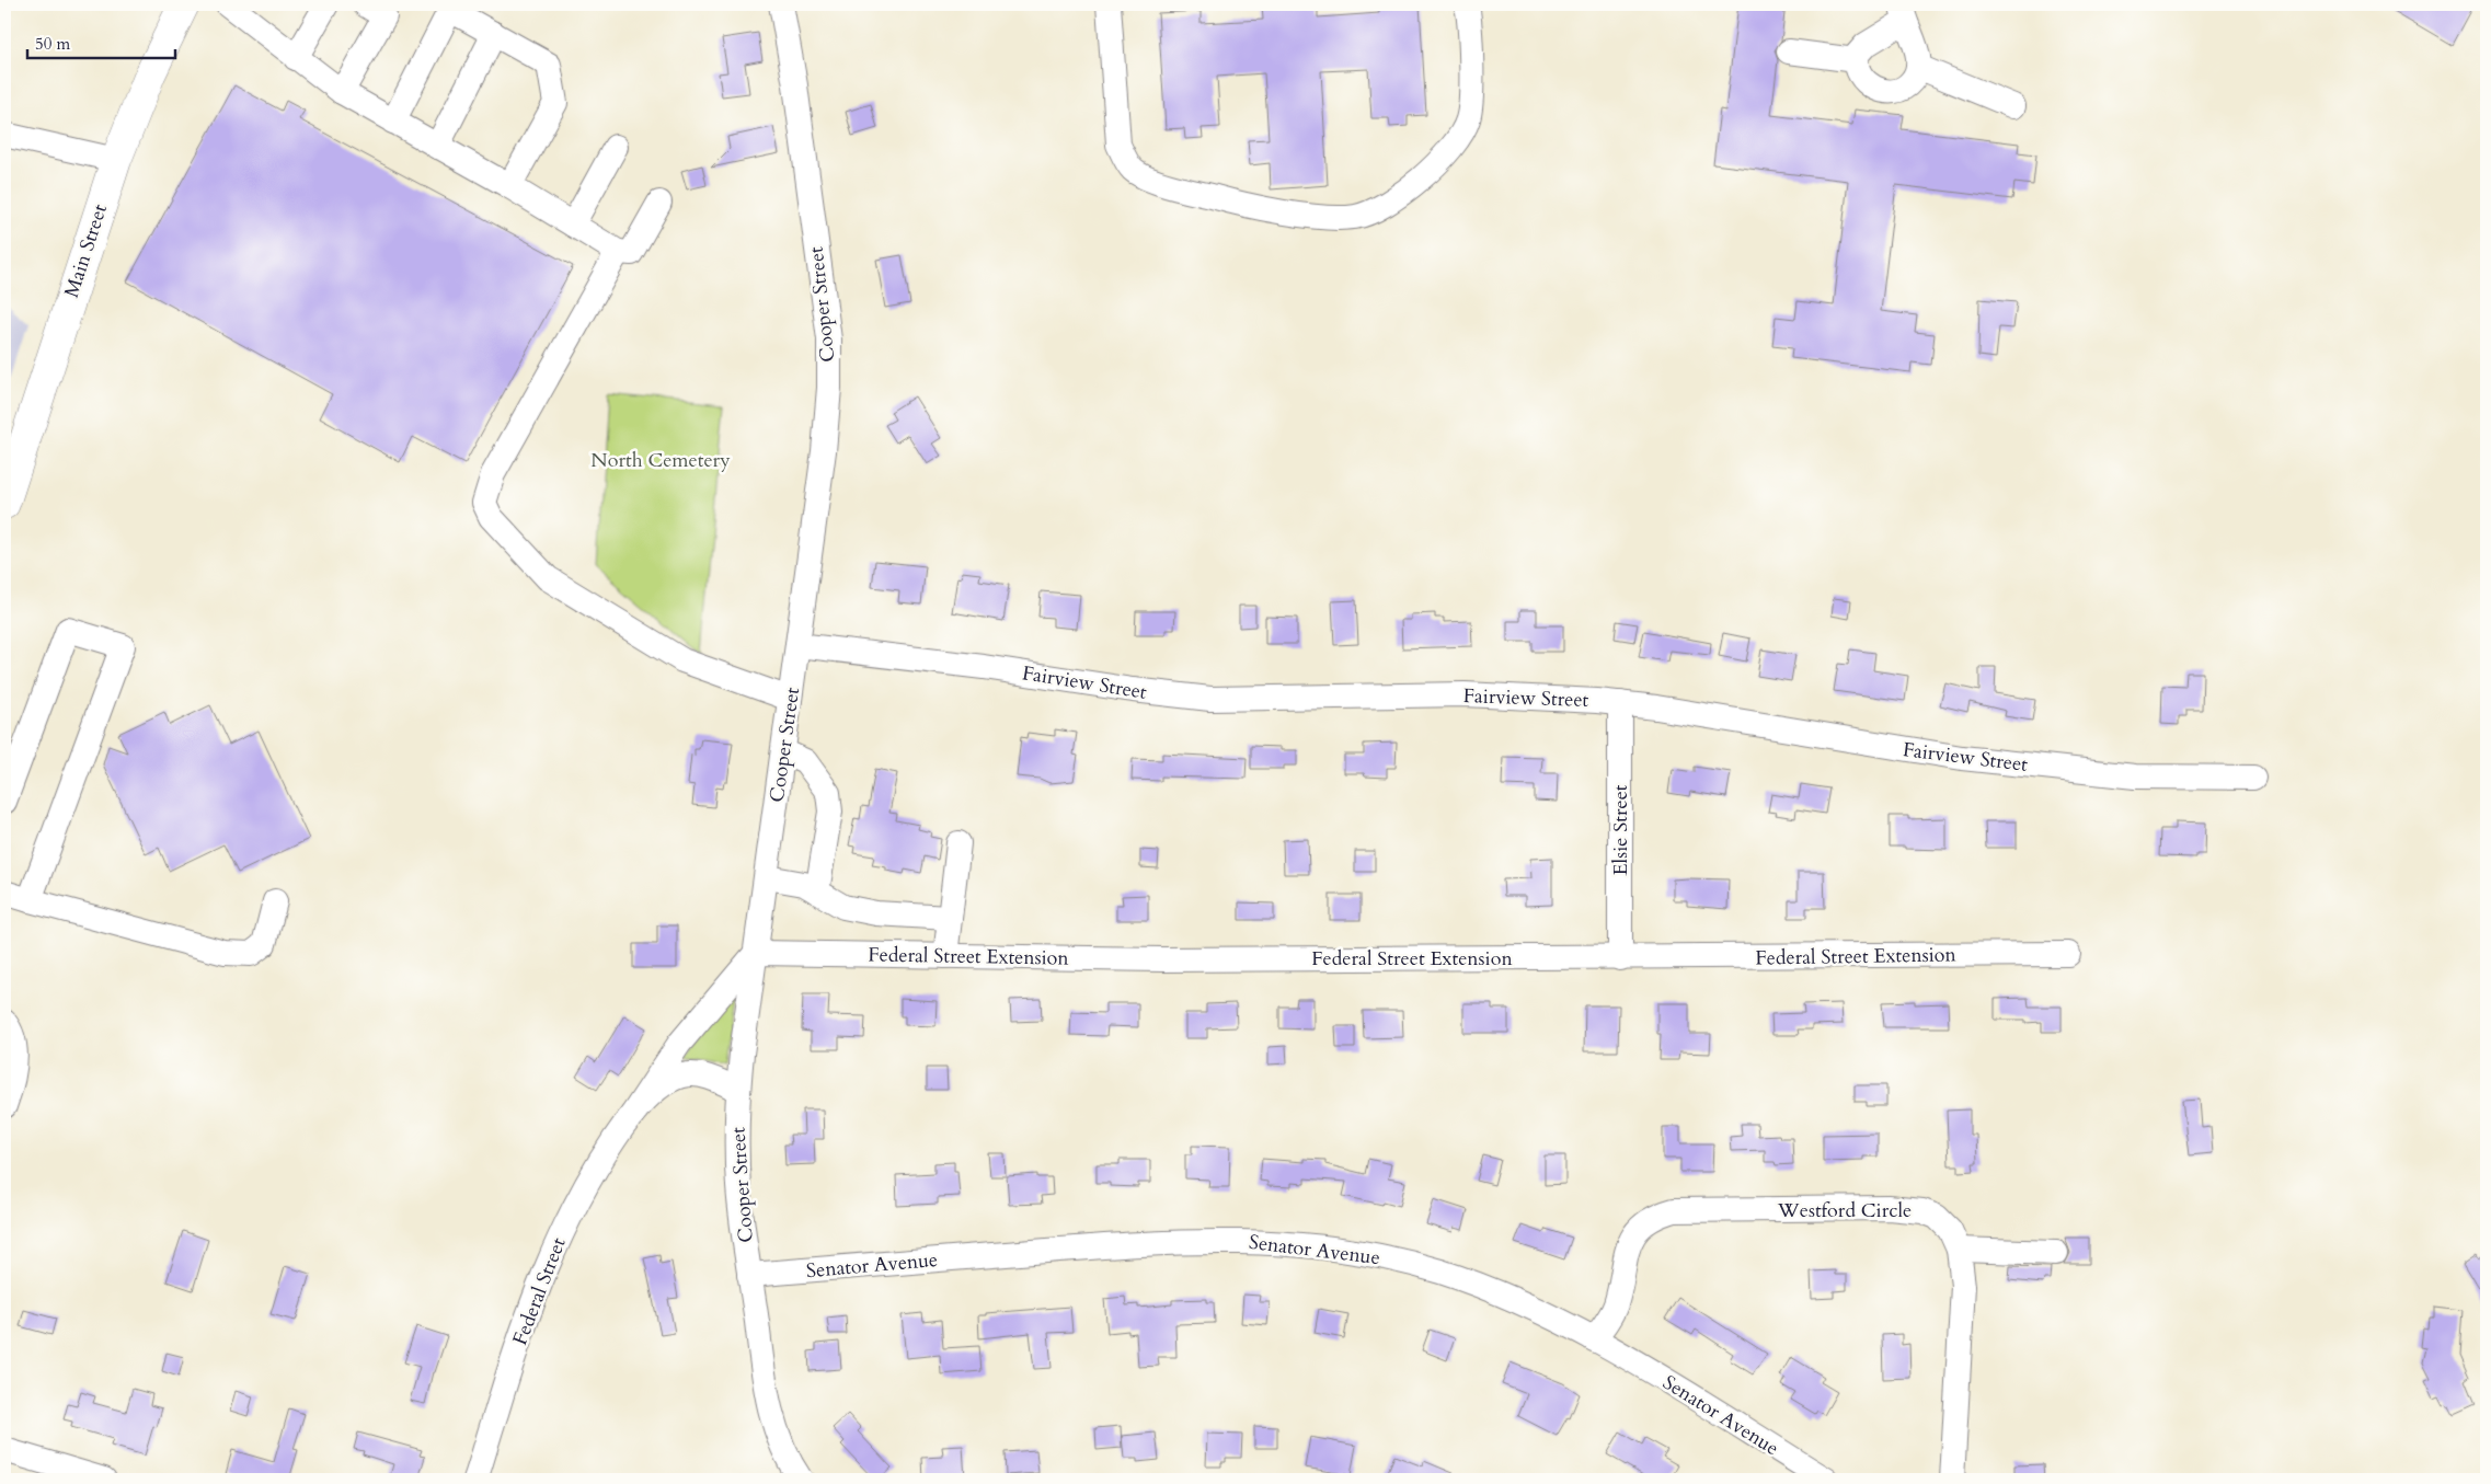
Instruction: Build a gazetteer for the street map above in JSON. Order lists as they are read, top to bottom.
{
  "streets": {
    "main road": ["Main Street"],
    "street": [
      "Cooper Street",
      "Fairview Street",
      "Elsie Street",
      "Federal Street Extension",
      "Westford Circle",
      "Senator Avenue",
      "Federal Street"
    ]
  },
  "crossings": [
    ["Cooper Street", "Fairview Street"],
    ["Cooper Street", "Federal Street Extension"],
    ["Cooper Street", "Senator Avenue"],
    ["Cooper Street", "Federal Street"],
    ["Fairview Street", "Elsie Street"],
    ["Elsie Street", "Federal Street Extension"],
    ["Federal Street Extension", "Federal Street"],
    ["Westford Circle", "Senator Avenue"]
  ],
  "parks": ["North Cemetery"],
  "scale_bar": "50 m"
}
